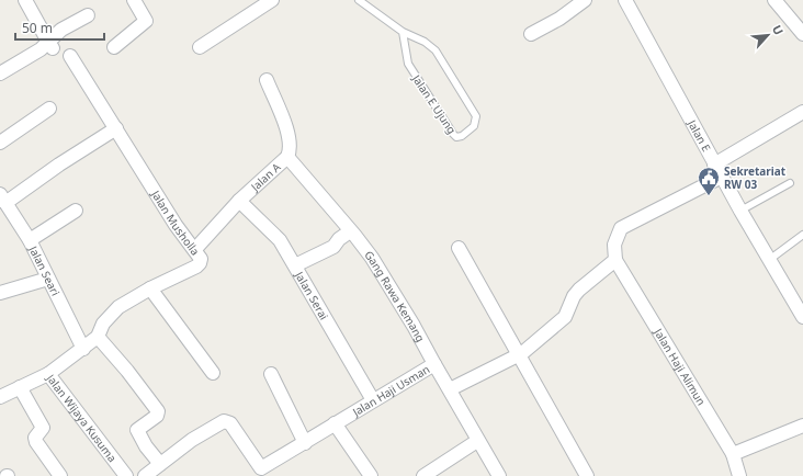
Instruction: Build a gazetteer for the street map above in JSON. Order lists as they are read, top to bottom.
{
  "streets": {
    "street": [
      "Jalan E",
      "Jalan A",
      "Jalan Musholla",
      "Jalan Seari",
      "Jalan Serai",
      "Gang Rawa Kemang",
      "Jalan Haji Alimun",
      "Jalan Haji Usman",
      "Jalan Wijaya Kusuma"
    ],
    "lane": ["Jalan E Ujung"]
  },
  "crossings": [
    ["Jalan A", "Jalan Musholla"],
    ["Jalan A", "Jalan Serai"],
    ["Jalan A", "Gang Rawa Kemang"],
    ["Jalan Musholla", "Jalan Seari"],
    ["Jalan Musholla", "Jalan Wijaya Kusuma"],
    ["Jalan Seari", "Jalan Wijaya Kusuma"],
    ["Jalan Serai", "Jalan Haji Usman"],
    ["Gang Rawa Kemang", "Jalan Haji Usman"]
  ],
  "places": {
    "public building": ["Sekretariat RW 03"]
  },
  "scale_bar": "50 m",
  "north": "top right"
}
